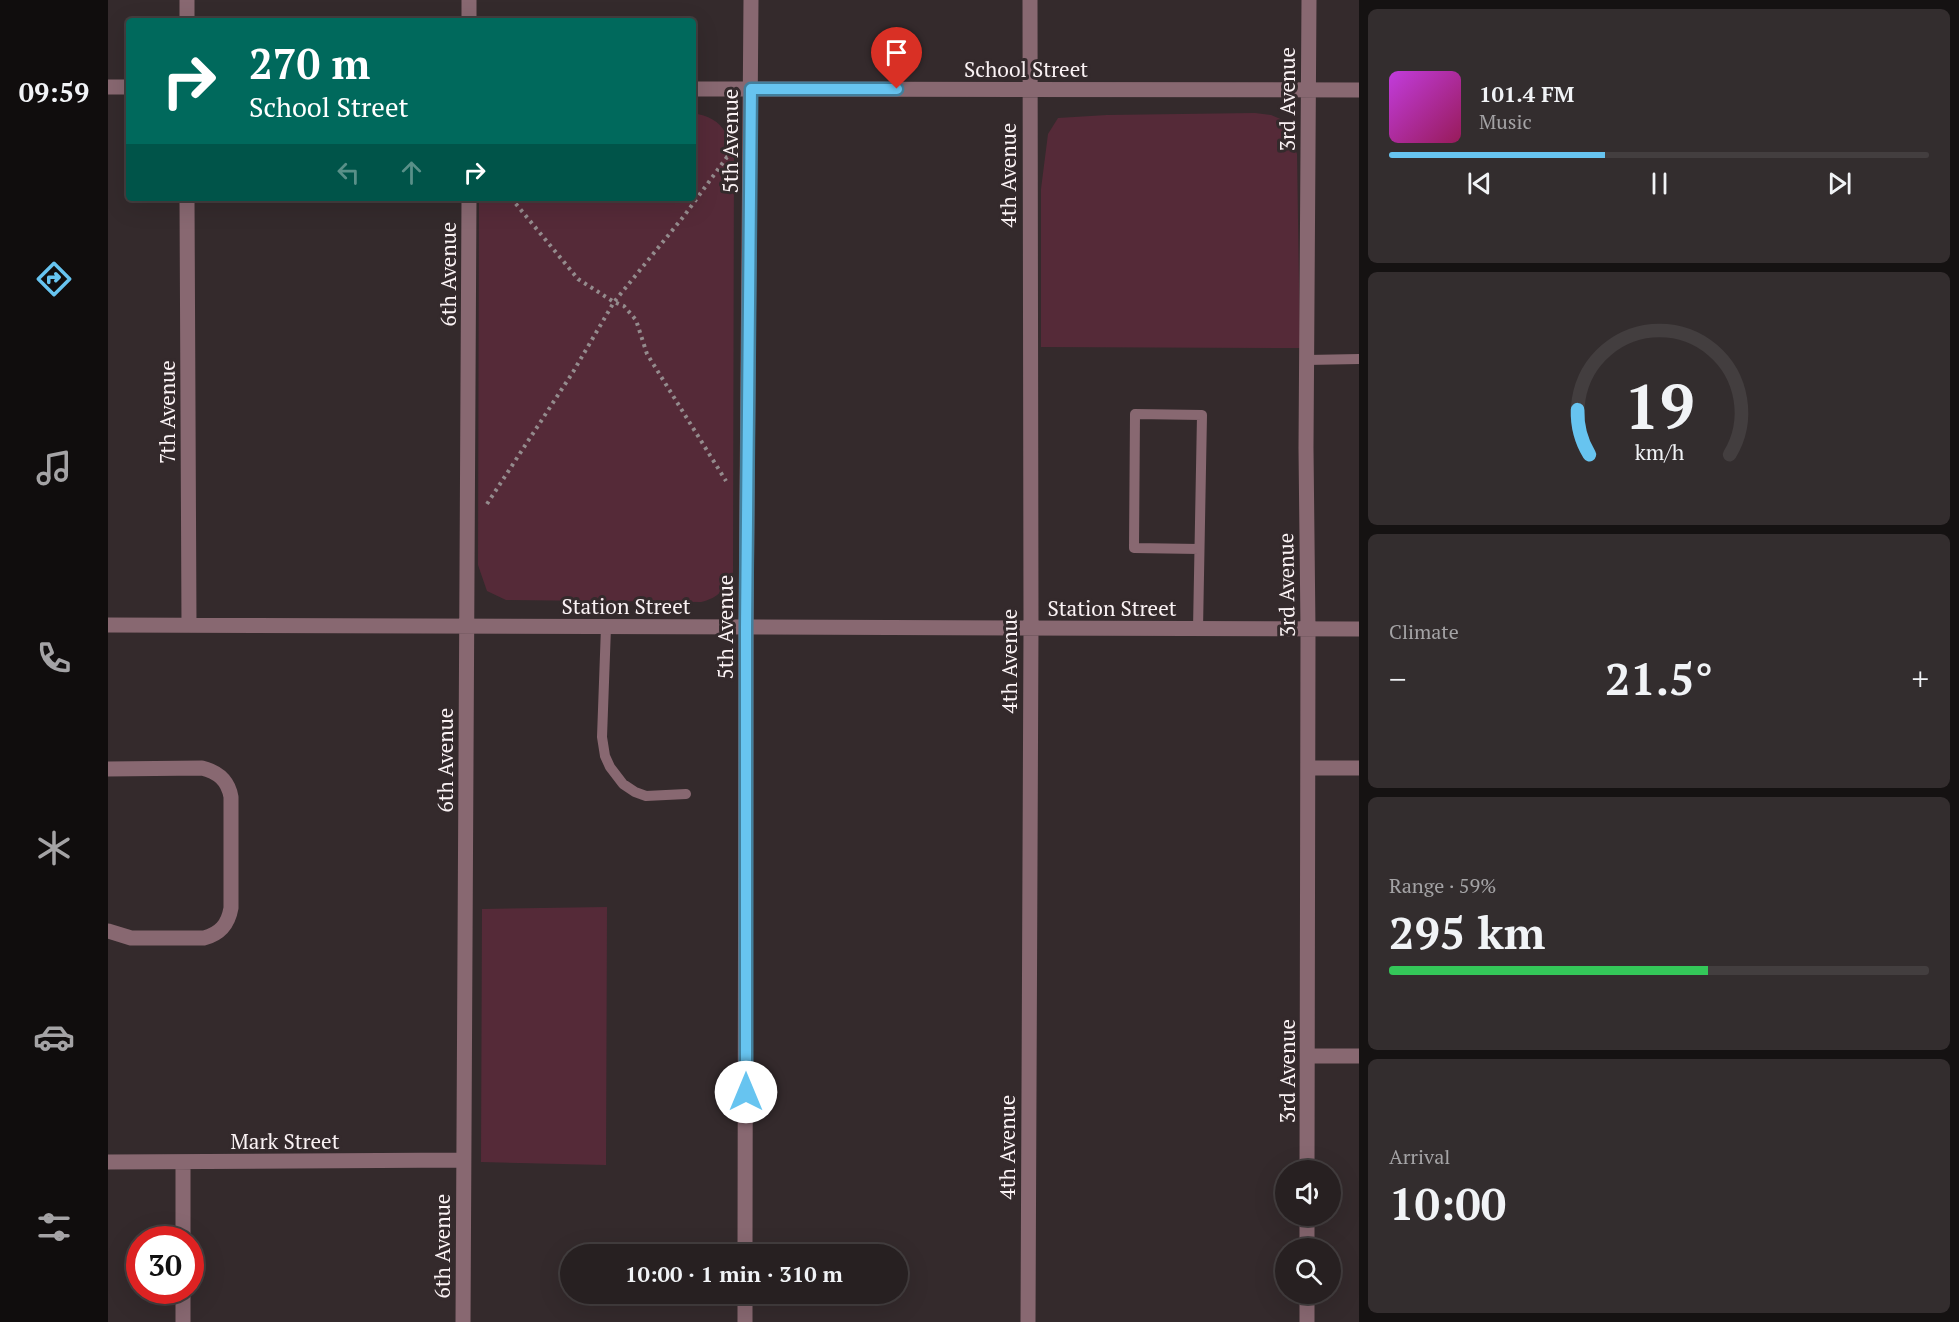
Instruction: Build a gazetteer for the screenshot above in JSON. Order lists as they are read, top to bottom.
{
  "streets": {
    "street": [
      "School Street",
      "3rd Avenue",
      "5th Avenue",
      "4th Avenue",
      "6th Avenue",
      "7th Avenue",
      "Station Street",
      "Mark Street"
    ]
  },
  "crossings": [
    ["School Street", "3rd Avenue"],
    ["School Street", "5th Avenue"],
    ["School Street", "4th Avenue"],
    ["3rd Avenue", "Station Street"],
    ["5th Avenue", "Station Street"],
    ["4th Avenue", "Station Street"],
    ["6th Avenue", "Station Street"],
    ["6th Avenue", "Mark Street"],
    ["7th Avenue", "Station Street"]
  ],
  "page": {
    "tabs": "09:59",
    "turn": ["270 m", "School Street"],
    "song": ["101.4 FM", "Music"],
    "tile": [
      "Climate",
      ["Range · 59%", "295 km"],
      ["Arrival", "10:00"]
    ],
    "heat": ["−", "21.5°", "+"],
    "limit": "30",
    "trip": "10:00 · 1 min · 310 m",
    "gauge": ["19", "km/h"]
  }
}
